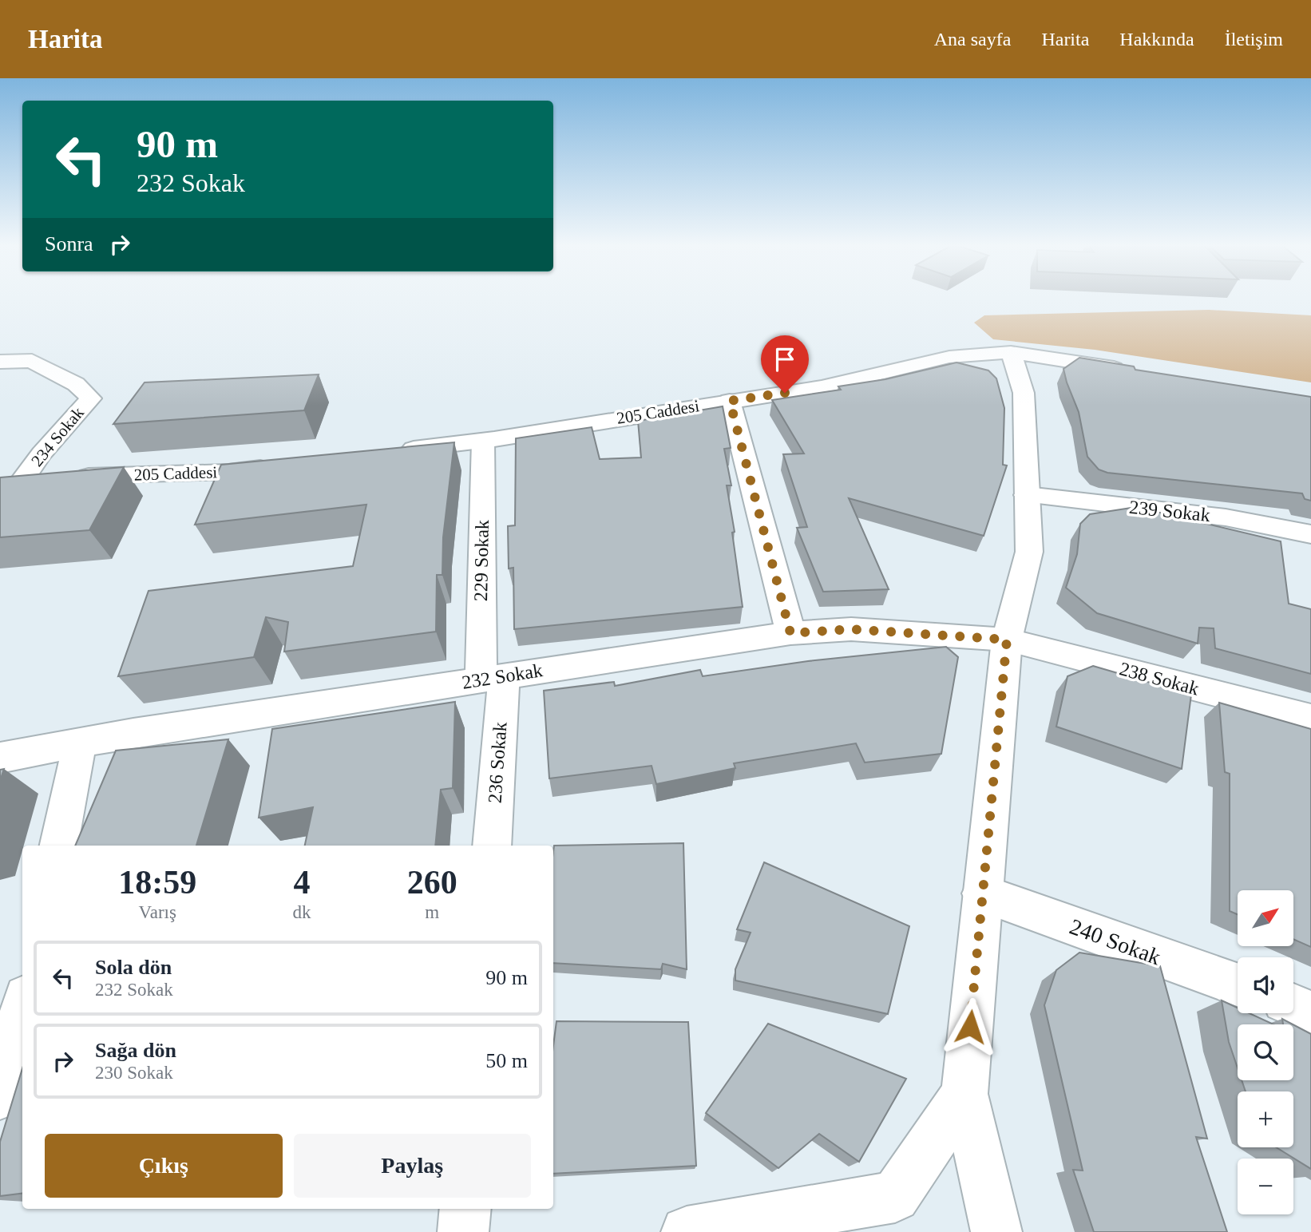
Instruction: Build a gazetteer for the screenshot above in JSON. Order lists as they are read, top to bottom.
{
  "streets": {
    "street": [
      "205 Caddesi",
      "234 Sokak",
      "239 Sokak",
      "229 Sokak",
      "232 Sokak",
      "238 Sokak",
      "236 Sokak",
      "240 Sokak"
    ]
  },
  "crossings": [
    ["205 Caddesi", "234 Sokak"],
    ["205 Caddesi", "229 Sokak"],
    ["229 Sokak", "232 Sokak"],
    ["229 Sokak", "236 Sokak"],
    ["232 Sokak", "238 Sokak"],
    ["232 Sokak", "236 Sokak"]
  ],
  "north": "top right",
  "page": {
    "header": "Harita",
    "nav": [
      "Ana sayfa",
      "Harita",
      "Hakkında",
      "İletişim"
    ],
    "turn": ["90 m", "232 Sokak"],
    "then": "Sonra",
    "eta": [
      "18:59",
      "Varış",
      "4",
      "dk",
      "260",
      "m"
    ],
    "map_buttons": ["+", "−"],
    "list": [
      {
        "name": "Sola dön",
        "note": "232 Sokak",
        "value": "90 m"
      },
      {
        "name": "Sağa dön",
        "note": "230 Sokak",
        "value": "50 m"
      }
    ],
    "buttons": ["Çıkış", "Paylaş"]
  }
}
